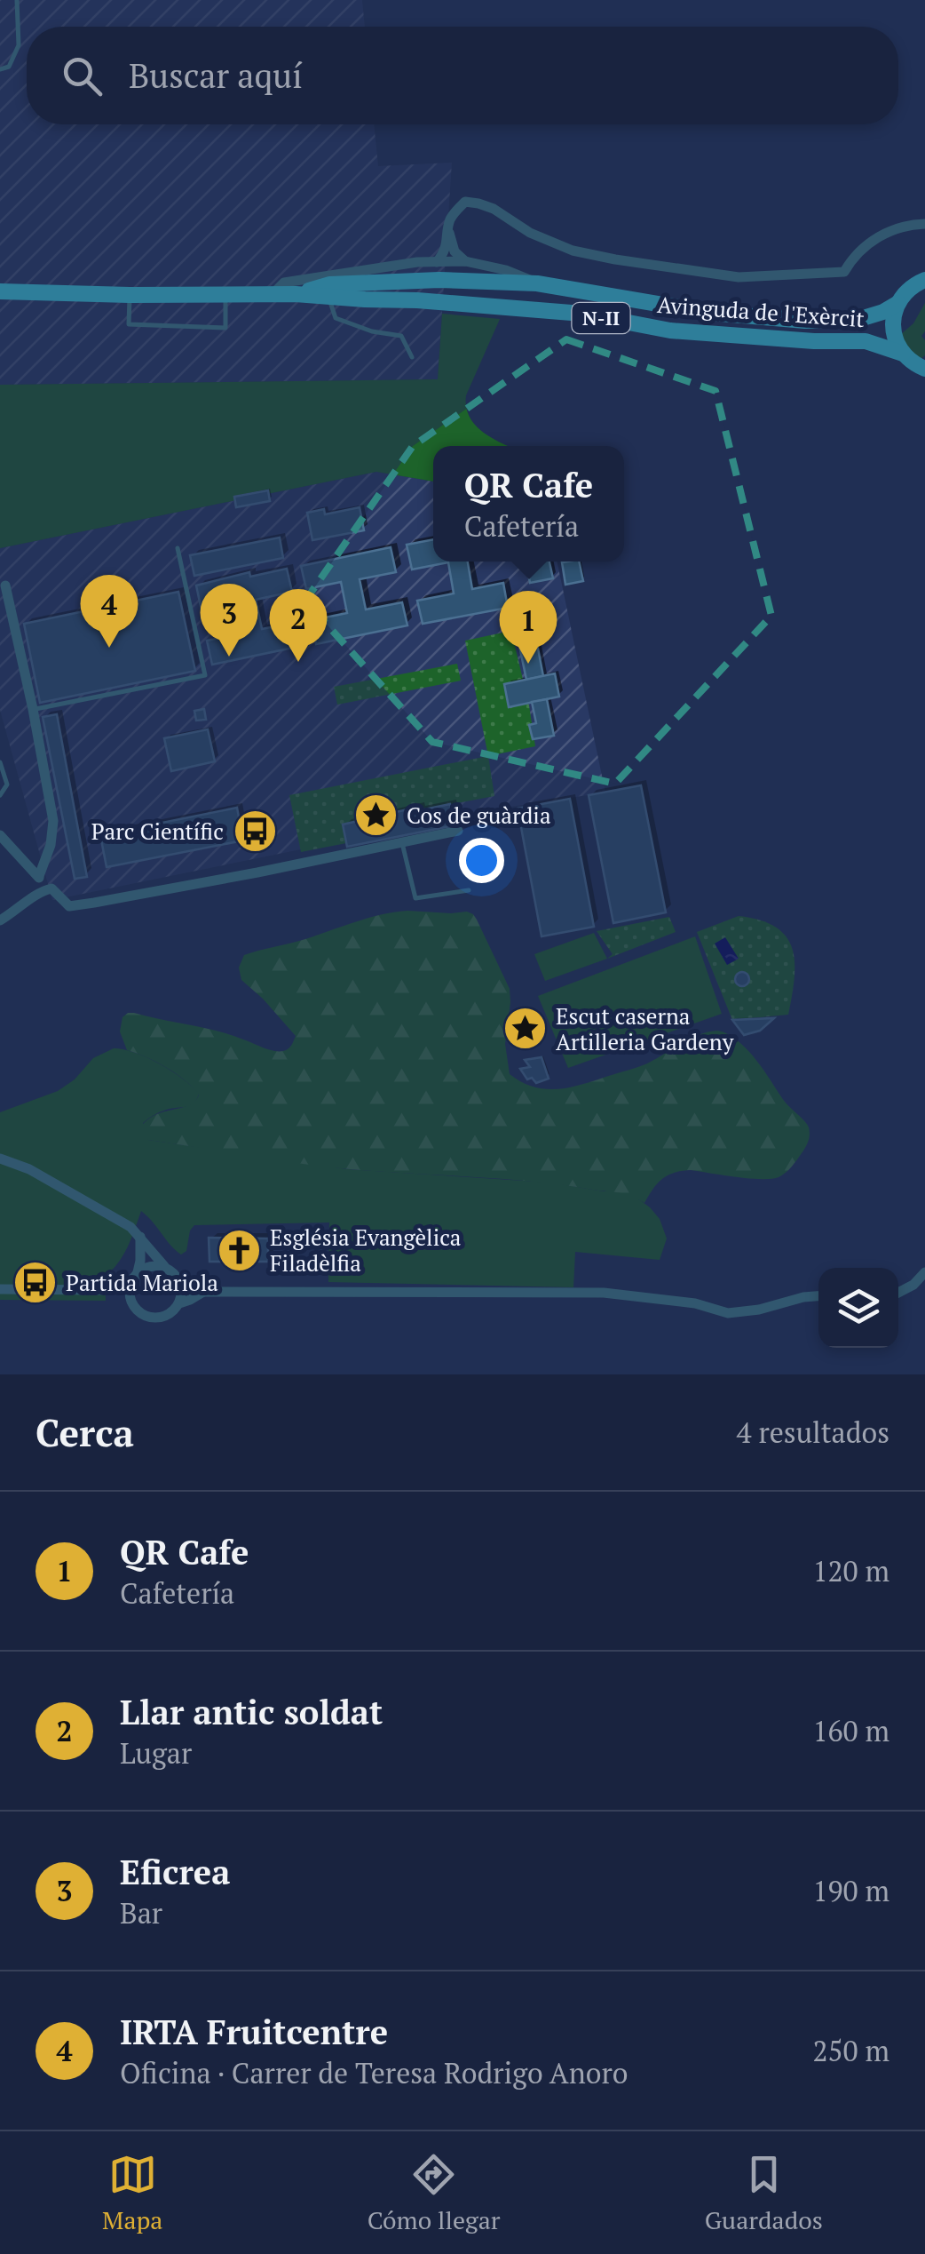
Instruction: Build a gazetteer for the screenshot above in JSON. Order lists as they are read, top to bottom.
{
  "streets": {
    "main road": ["Avinguda de l'Exèrcit", "N-II"]
  },
  "crossings": [
    ["Avinguda de l'Exèrcit", "N-II"]
  ],
  "places": {
    "place": ["Cos de guàrdia", "Escut caserna Artilleria Gardeny"],
    "bus stop": ["Parc Científic", "Partida Mariola"],
    "church": ["Església Evangèlica Filadèlfia"]
  },
  "page": {
    "search": "Buscar aquí",
    "popup": ["QR Cafe", "Cafetería"],
    "pins": [
      "4",
      "3",
      "2",
      "1"
    ],
    "heading": ["Cerca", "4 resultados"],
    "list": [
      {
        "mark": "1",
        "name": "QR Cafe",
        "note": "Cafetería",
        "value": "120 m"
      },
      {
        "mark": "2",
        "name": "Llar antic soldat",
        "note": "Lugar",
        "value": "160 m"
      },
      {
        "mark": "3",
        "name": "Eficrea",
        "note": "Bar",
        "value": "190 m"
      },
      {
        "mark": "4",
        "name": "IRTA Fruitcentre",
        "note": "Oficina · Carrer de Teresa Rodrigo Anoro",
        "value": "250 m"
      }
    ],
    "nav": ["Mapa", "Cómo llegar", "Guardados"]
  }
}
